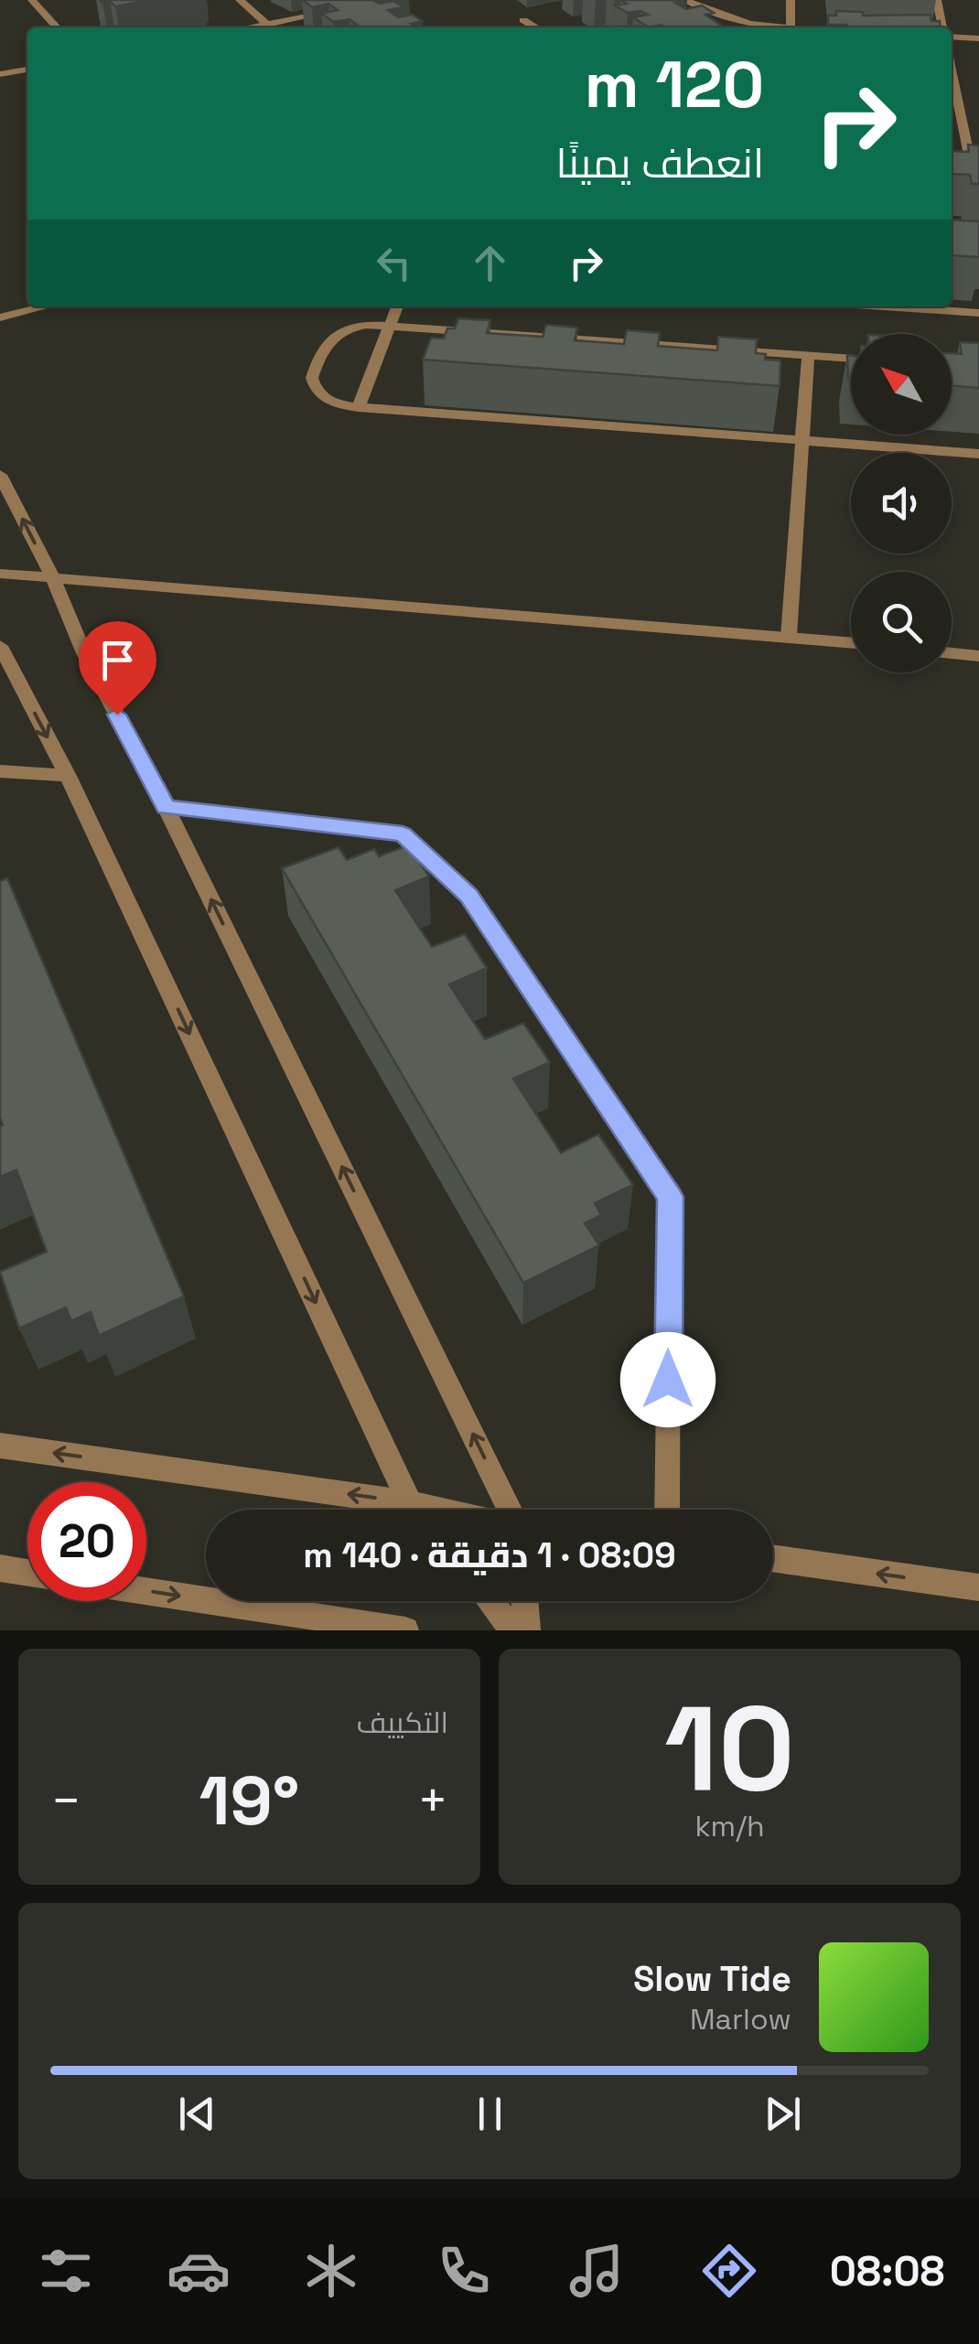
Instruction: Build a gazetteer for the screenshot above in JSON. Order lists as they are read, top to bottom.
{
  "north": "top left",
  "page": {
    "turn": ["120 m", "انعطف يمينًا"],
    "limit": "20",
    "trip": "08:09 · 1 دقيقة · 140 m",
    "tile": [
      ["10", "km/h"],
      "التكييف"
    ],
    "heat": ["−", "19°", "+"],
    "song": ["Slow Tide", "Marlow"],
    "tabs": "08:08"
  }
}
